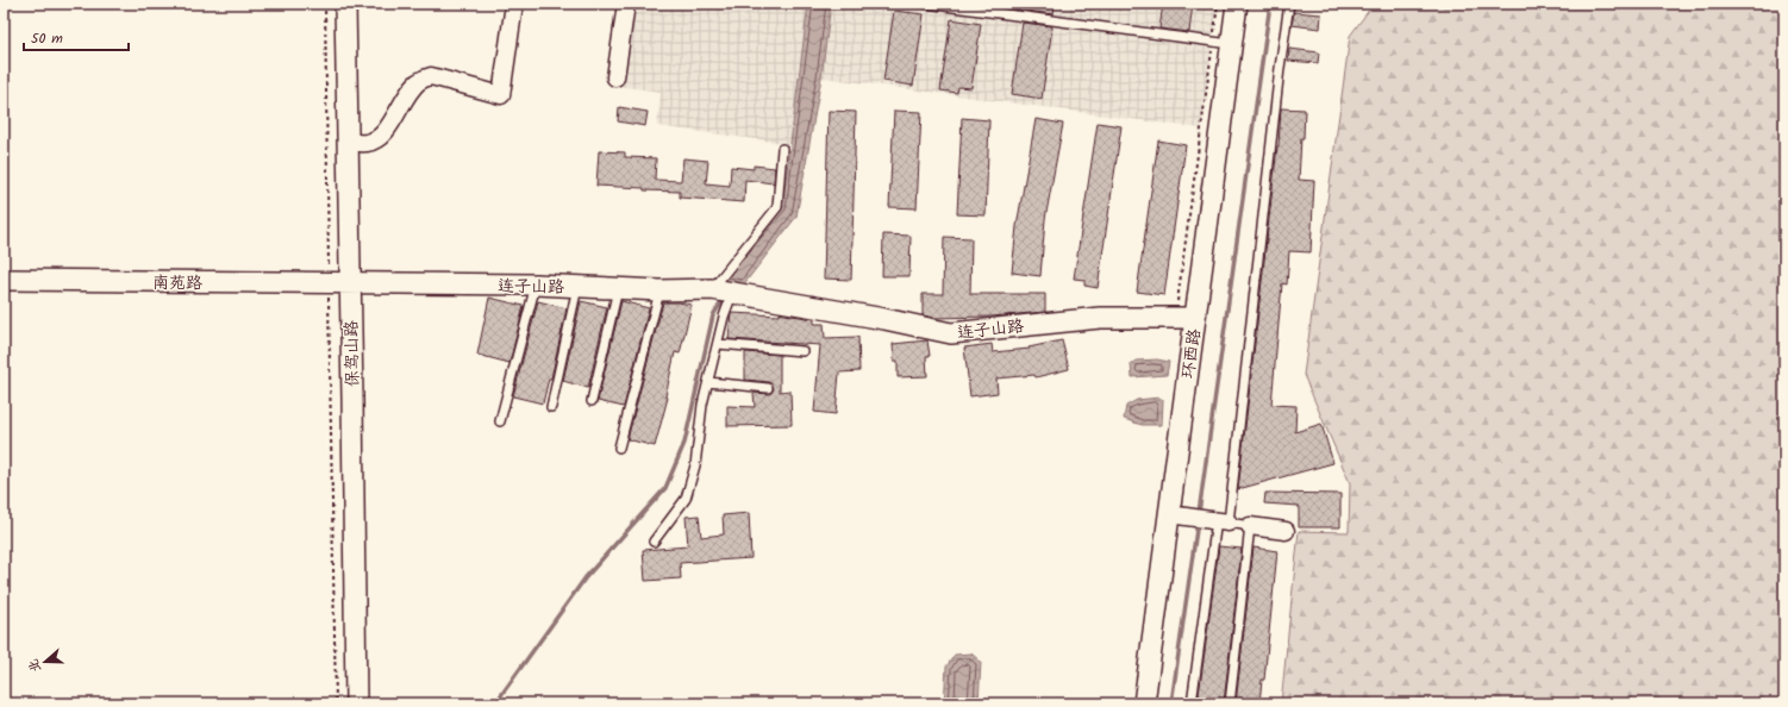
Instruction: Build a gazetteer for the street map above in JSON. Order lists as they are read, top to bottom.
{
  "streets": {
    "street": [
      "南苑路",
      "连子山路",
      "保驾山路",
      "环西路"
    ]
  },
  "crossings": [
    ["南苑路", "连子山路"],
    ["南苑路", "保驾山路"],
    ["连子山路", "保驾山路"],
    ["连子山路", "环西路"]
  ],
  "scale_bar": "50 m",
  "north": "left"
}
